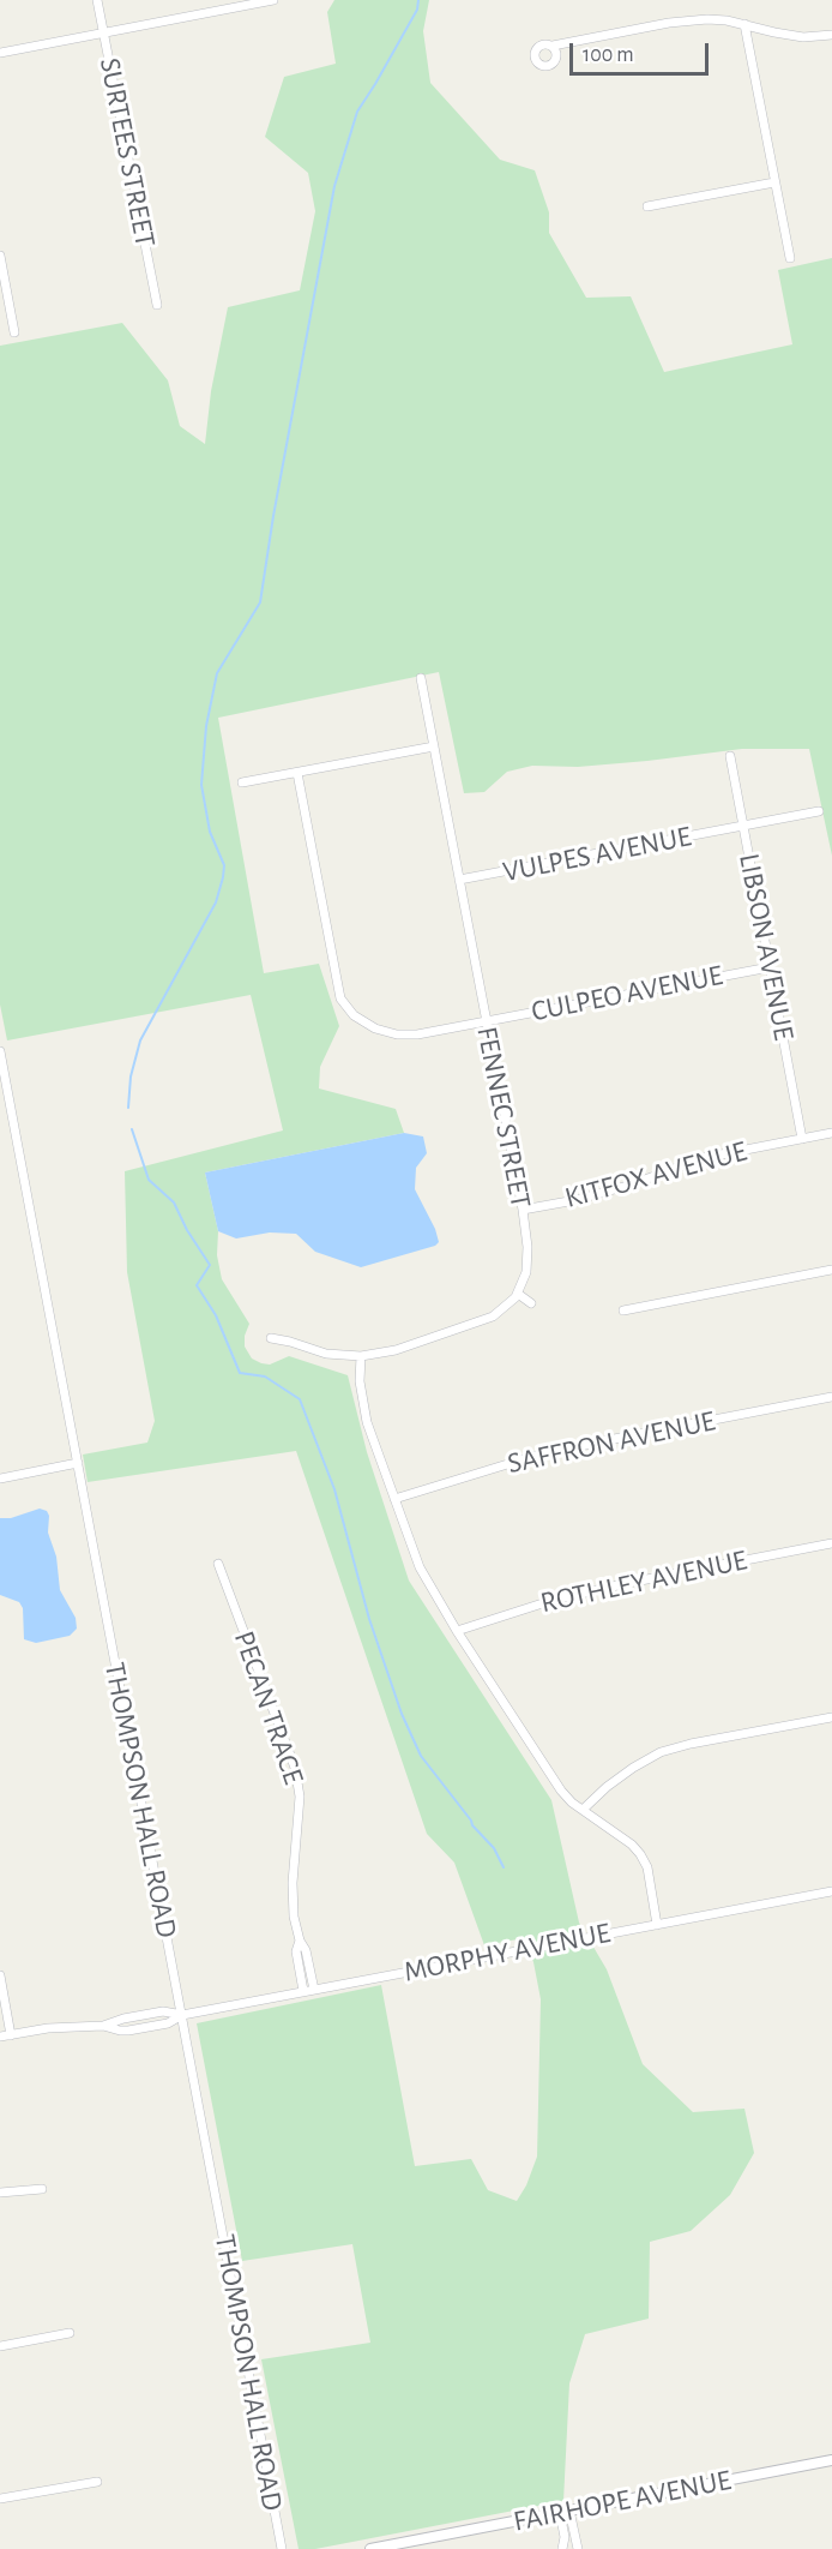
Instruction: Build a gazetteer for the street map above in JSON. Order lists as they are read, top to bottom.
{
  "streets": {
    "street": [
      "SURTEES STREET",
      "VULPES AVENUE",
      "LIBSON AVENUE",
      "CULPEO AVENUE",
      "FENNEC STREET",
      "KITFOX AVENUE",
      "SAFFRON AVENUE",
      "ROTHLEY AVENUE",
      "PECAN TRACE",
      "THOMPSON HALL ROAD",
      "MORPHY AVENUE",
      "FAIRHOPE AVENUE"
    ]
  },
  "crossings": [
    ["VULPES AVENUE", "LIBSON AVENUE"],
    ["VULPES AVENUE", "FENNEC STREET"],
    ["LIBSON AVENUE", "CULPEO AVENUE"],
    ["LIBSON AVENUE", "KITFOX AVENUE"],
    ["CULPEO AVENUE", "FENNEC STREET"],
    ["FENNEC STREET", "KITFOX AVENUE"],
    ["PECAN TRACE", "MORPHY AVENUE"],
    ["THOMPSON HALL ROAD", "MORPHY AVENUE"]
  ],
  "scale_bar": "100 m"
}
